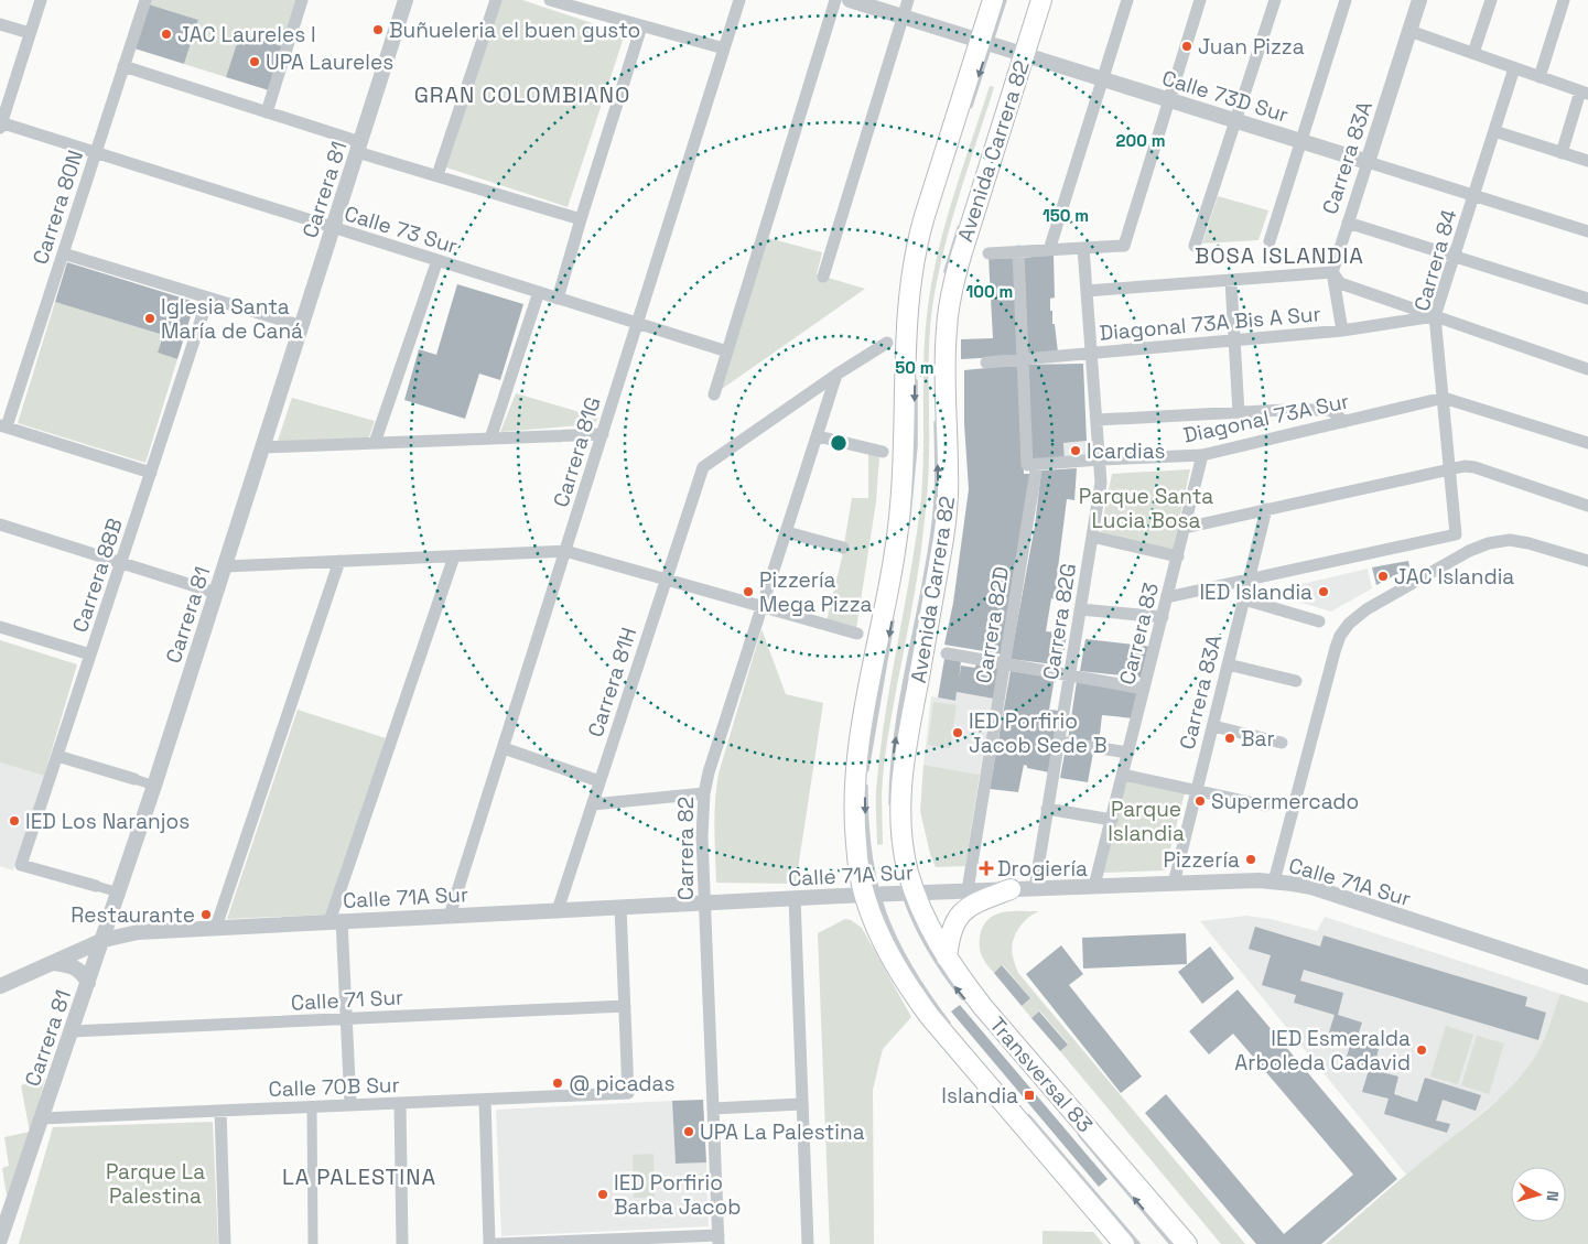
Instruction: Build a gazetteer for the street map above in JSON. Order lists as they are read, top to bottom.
{
  "streets": {
    "main road": ["Avenida Carrera 82", "Transversal 83"],
    "street": [
      "Calle 73D Sur",
      "Carrera 83A",
      "Carrera 81",
      "Carrera 80N",
      "Calle 73 Sur",
      "Carrera 84",
      "Diagonal 73A Bis A Sur",
      "Diagonal 73A Sur",
      "Carrera 81G",
      "Carrera 88B",
      "Carrera 82G",
      "Carrera 82D",
      "Carrera 83",
      "Carrera 81H",
      "Carrera 82",
      "Calle 71A Sur",
      "Calle 71 Sur",
      "Calle 70B Sur"
    ]
  },
  "crossings": [
    ["Calle 73D Sur", "Avenida Carrera 82"],
    ["Calle 73D Sur", "Carrera 83A"],
    ["Calle 73D Sur", "Carrera 84"],
    ["Avenida Carrera 82", "Calle 71A Sur"],
    ["Avenida Carrera 82", "Transversal 83"],
    ["Carrera 83A", "Carrera 84"],
    ["Carrera 83A", "Diagonal 73A Bis A Sur"],
    ["Carrera 83A", "Calle 71A Sur"],
    ["Carrera 81", "Calle 73 Sur"],
    ["Carrera 81", "Calle 71A Sur"],
    ["Carrera 81", "Calle 71 Sur"],
    ["Carrera 81", "Calle 70B Sur"],
    ["Carrera 80N", "Calle 73 Sur"],
    ["Calle 73 Sur", "Carrera 81G"],
    ["Carrera 84", "Diagonal 73A Bis A Sur"],
    ["Carrera 84", "Diagonal 73A Sur"],
    ["Diagonal 73A Bis A Sur", "Carrera 82G"],
    ["Diagonal 73A Bis A Sur", "Carrera 82D"],
    ["Diagonal 73A Sur", "Carrera 82G"],
    ["Diagonal 73A Sur", "Carrera 82D"],
    ["Diagonal 73A Sur", "Carrera 83"],
    ["Carrera 81G", "Calle 71A Sur"],
    ["Carrera 82G", "Calle 71A Sur"],
    ["Carrera 82D", "Calle 71A Sur"],
    ["Carrera 83", "Calle 71A Sur"],
    ["Carrera 81H", "Carrera 82"],
    ["Carrera 81H", "Calle 71A Sur"],
    ["Carrera 82", "Calle 71A Sur"],
    ["Calle 71A Sur", "Transversal 83"],
    ["Calle 71 Sur", "Calle 70B Sur"]
  ],
  "districts": ["GRAN COLOMBIANO", "BOSA ISLANDIA", "LA PALESTINA"],
  "parks": ["Parque Santa Lucia Bosa", "Parque Islandia", "Parque La Palestina"],
  "places": {
    "other": [
      "Buñueleria el buen gusto",
      "JAC Laureles I",
      "Juan Pizza",
      "UPA Laureles",
      "Iglesia Santa María de Caná",
      "Icardias",
      "JAC Islandia",
      "Pizzería Mega Pizza",
      "IED Islandia",
      "IED Porfirio Jacob Sede B",
      "Bar",
      "Supermercado",
      "IED Los Naranjos",
      "Pizzería",
      "Restaurante",
      "IED Esmeralda Arboleda Cadavid",
      "@ picadas",
      "UPA La Palestina",
      "IED Porfirio Barba Jacob"
    ],
    "health": ["Drogiería"],
    "transit": ["Islandia"]
  },
  "north": "right",
  "rings": [
    "200 m",
    "150 m",
    "100 m",
    "50 m"
  ]
}
